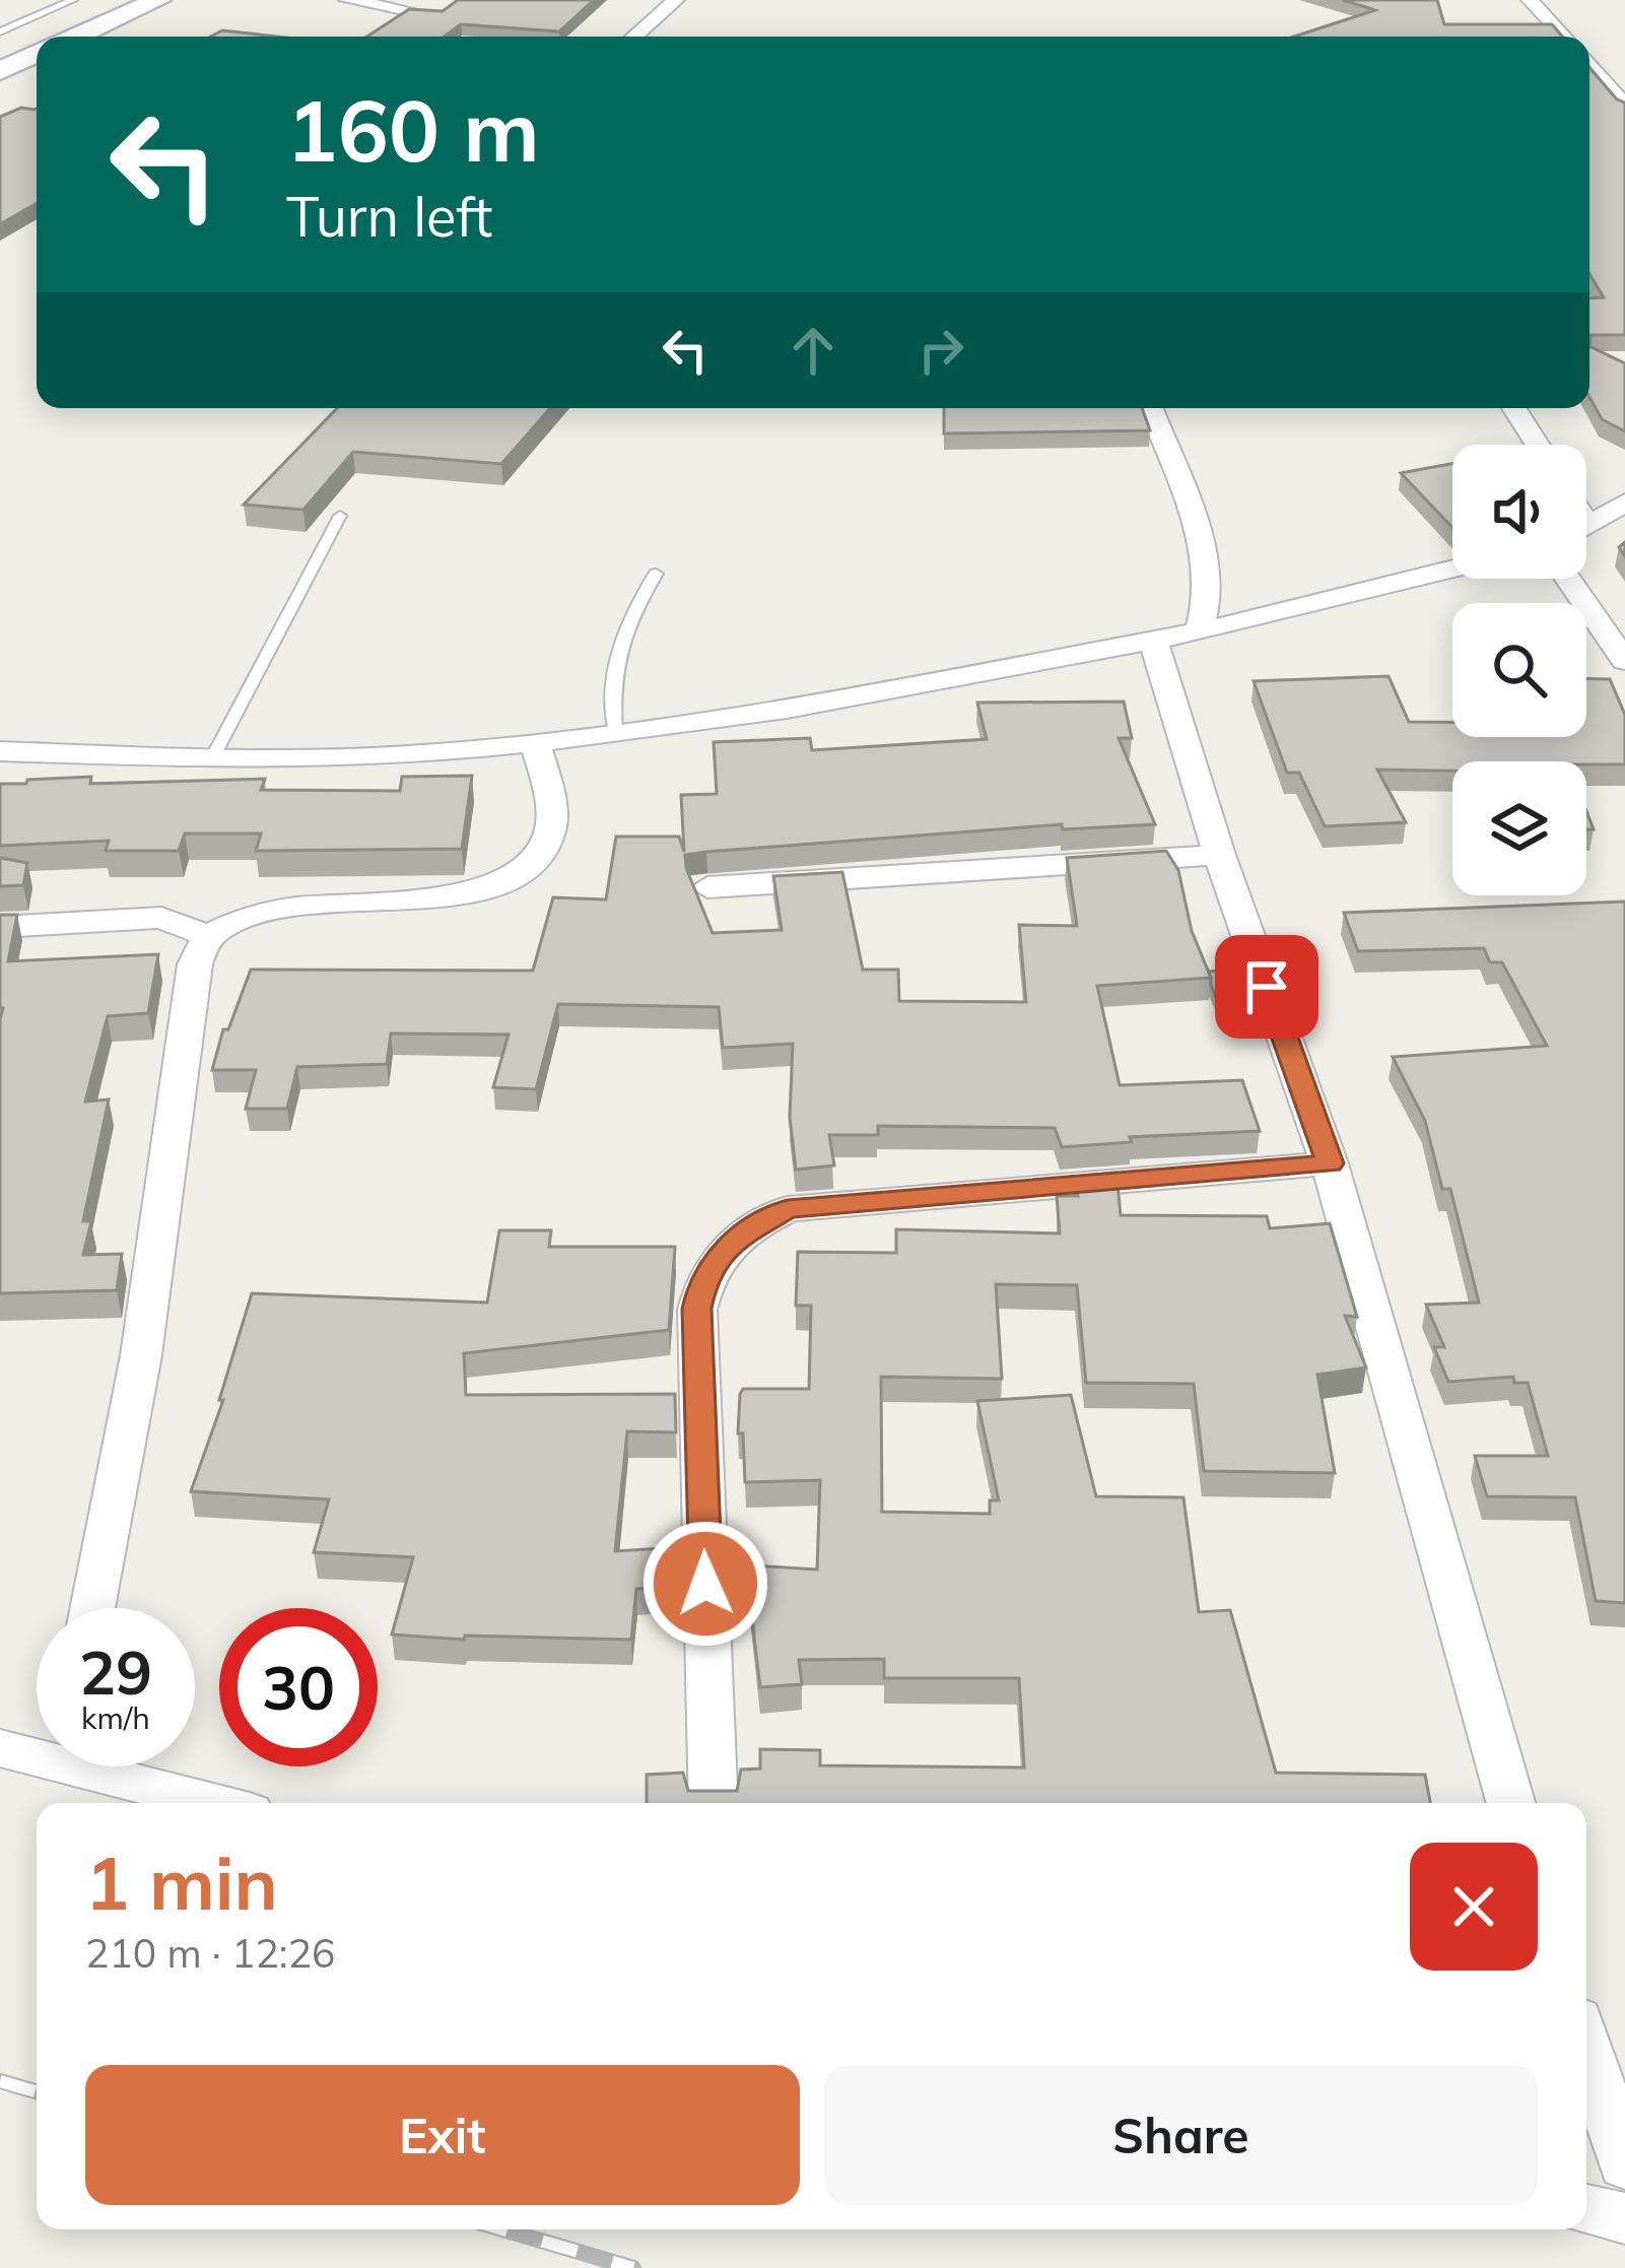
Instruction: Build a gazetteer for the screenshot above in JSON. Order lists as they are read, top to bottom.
{
  "page": {
    "turn": ["160 m", "Turn left"],
    "speed": "29 km/h",
    "limit": "30",
    "heading": ["1 min", "210 m · 12:26"],
    "buttons": ["Exit", "Share"]
  }
}
